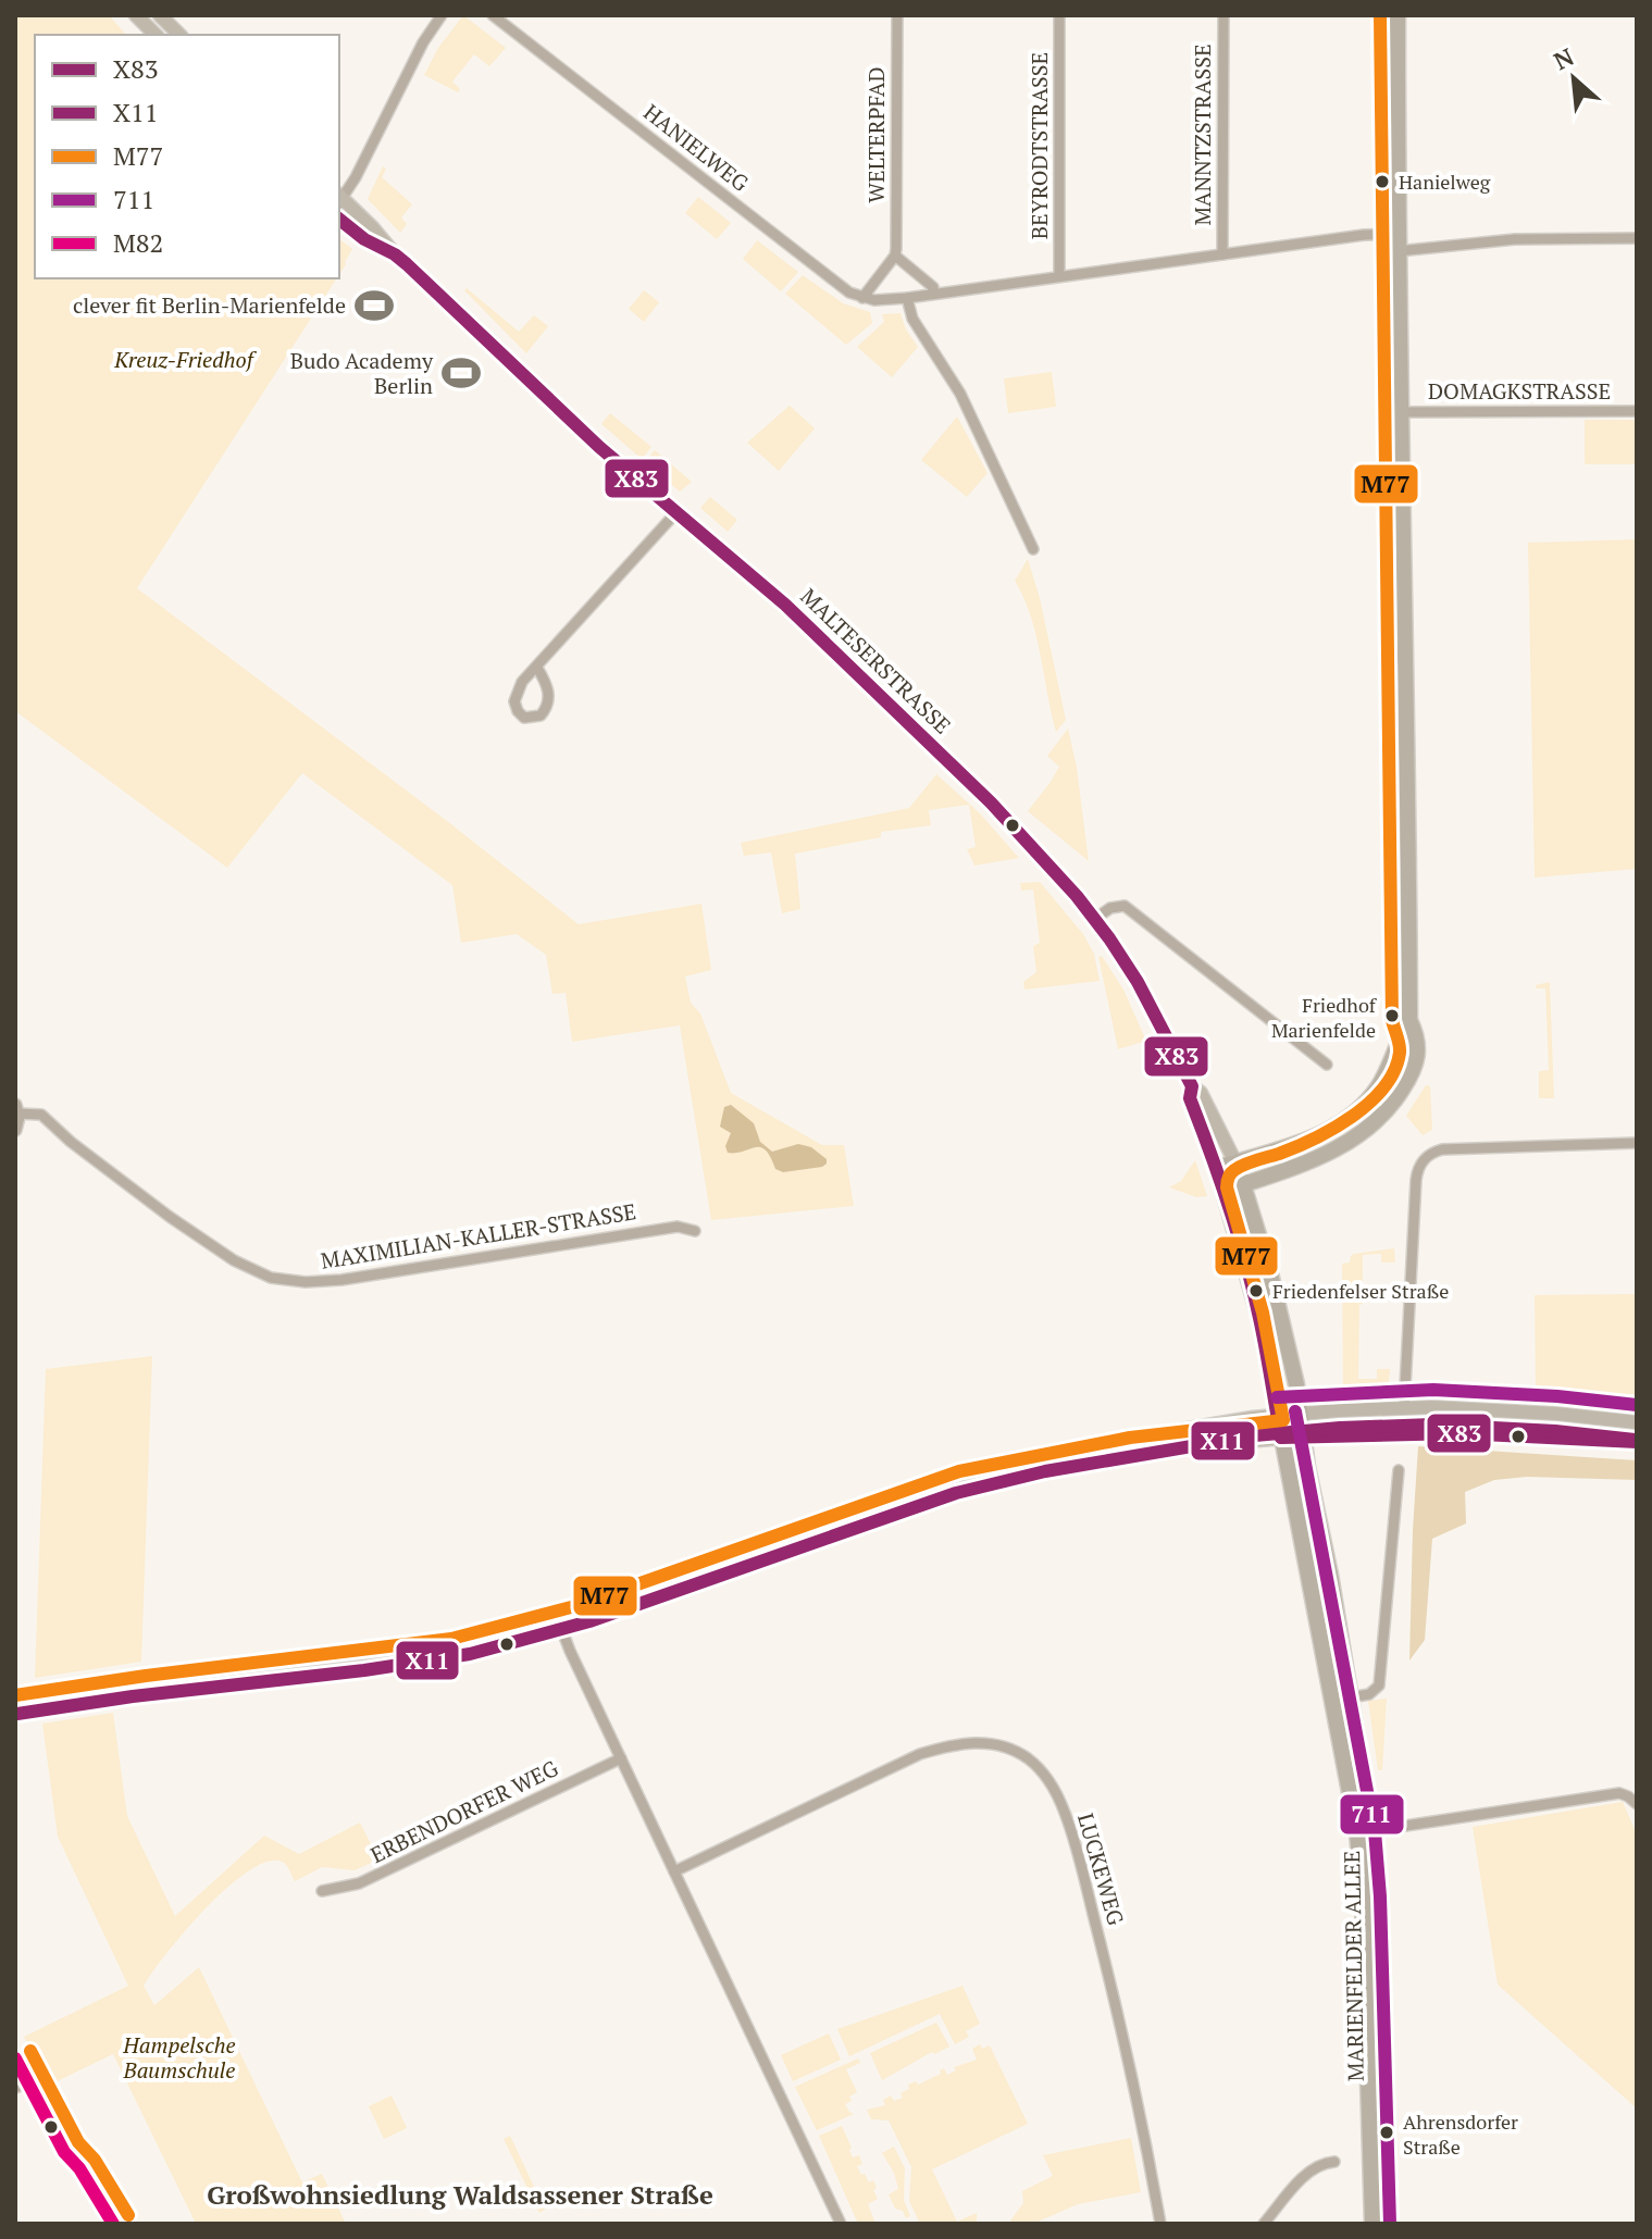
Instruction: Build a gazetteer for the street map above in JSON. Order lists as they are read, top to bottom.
{
  "streets": {
    "main road": ["MALTESERSTRASSE", "MARIENFELDER ALLEE"],
    "street": [
      "WELTERPFAD",
      "MANNTZSTRASSE",
      "BEYRODTSTRASSE",
      "HANIELWEG",
      "DOMAGKSTRASSE",
      "MAXIMILIAN-KALLER-STRASSE",
      "ERBENDORFER WEG",
      "LUCKEWEG"
    ]
  },
  "districts": ["Großwohnsiedlung Waldsassener Straße"],
  "parks": ["Kreuz-Friedhof", "Hampelsche Baumschule"],
  "places": {
    "other": [
      "Hanielweg",
      "Friedhof Marienfelde",
      "Friedenfelser Straße",
      "Ahrensdorfer Straße"
    ],
    "sports": ["clever fit Berlin-Marienfelde", "Budo Academy Berlin"]
  },
  "lines": [
    "transit line M77",
    "transit line X83",
    "transit line 711",
    "transit line X11",
    "transit line M82"
  ],
  "legend": [
    "X83",
    "X11",
    "M77",
    "711",
    "M82"
  ],
  "north": "top left"
}
